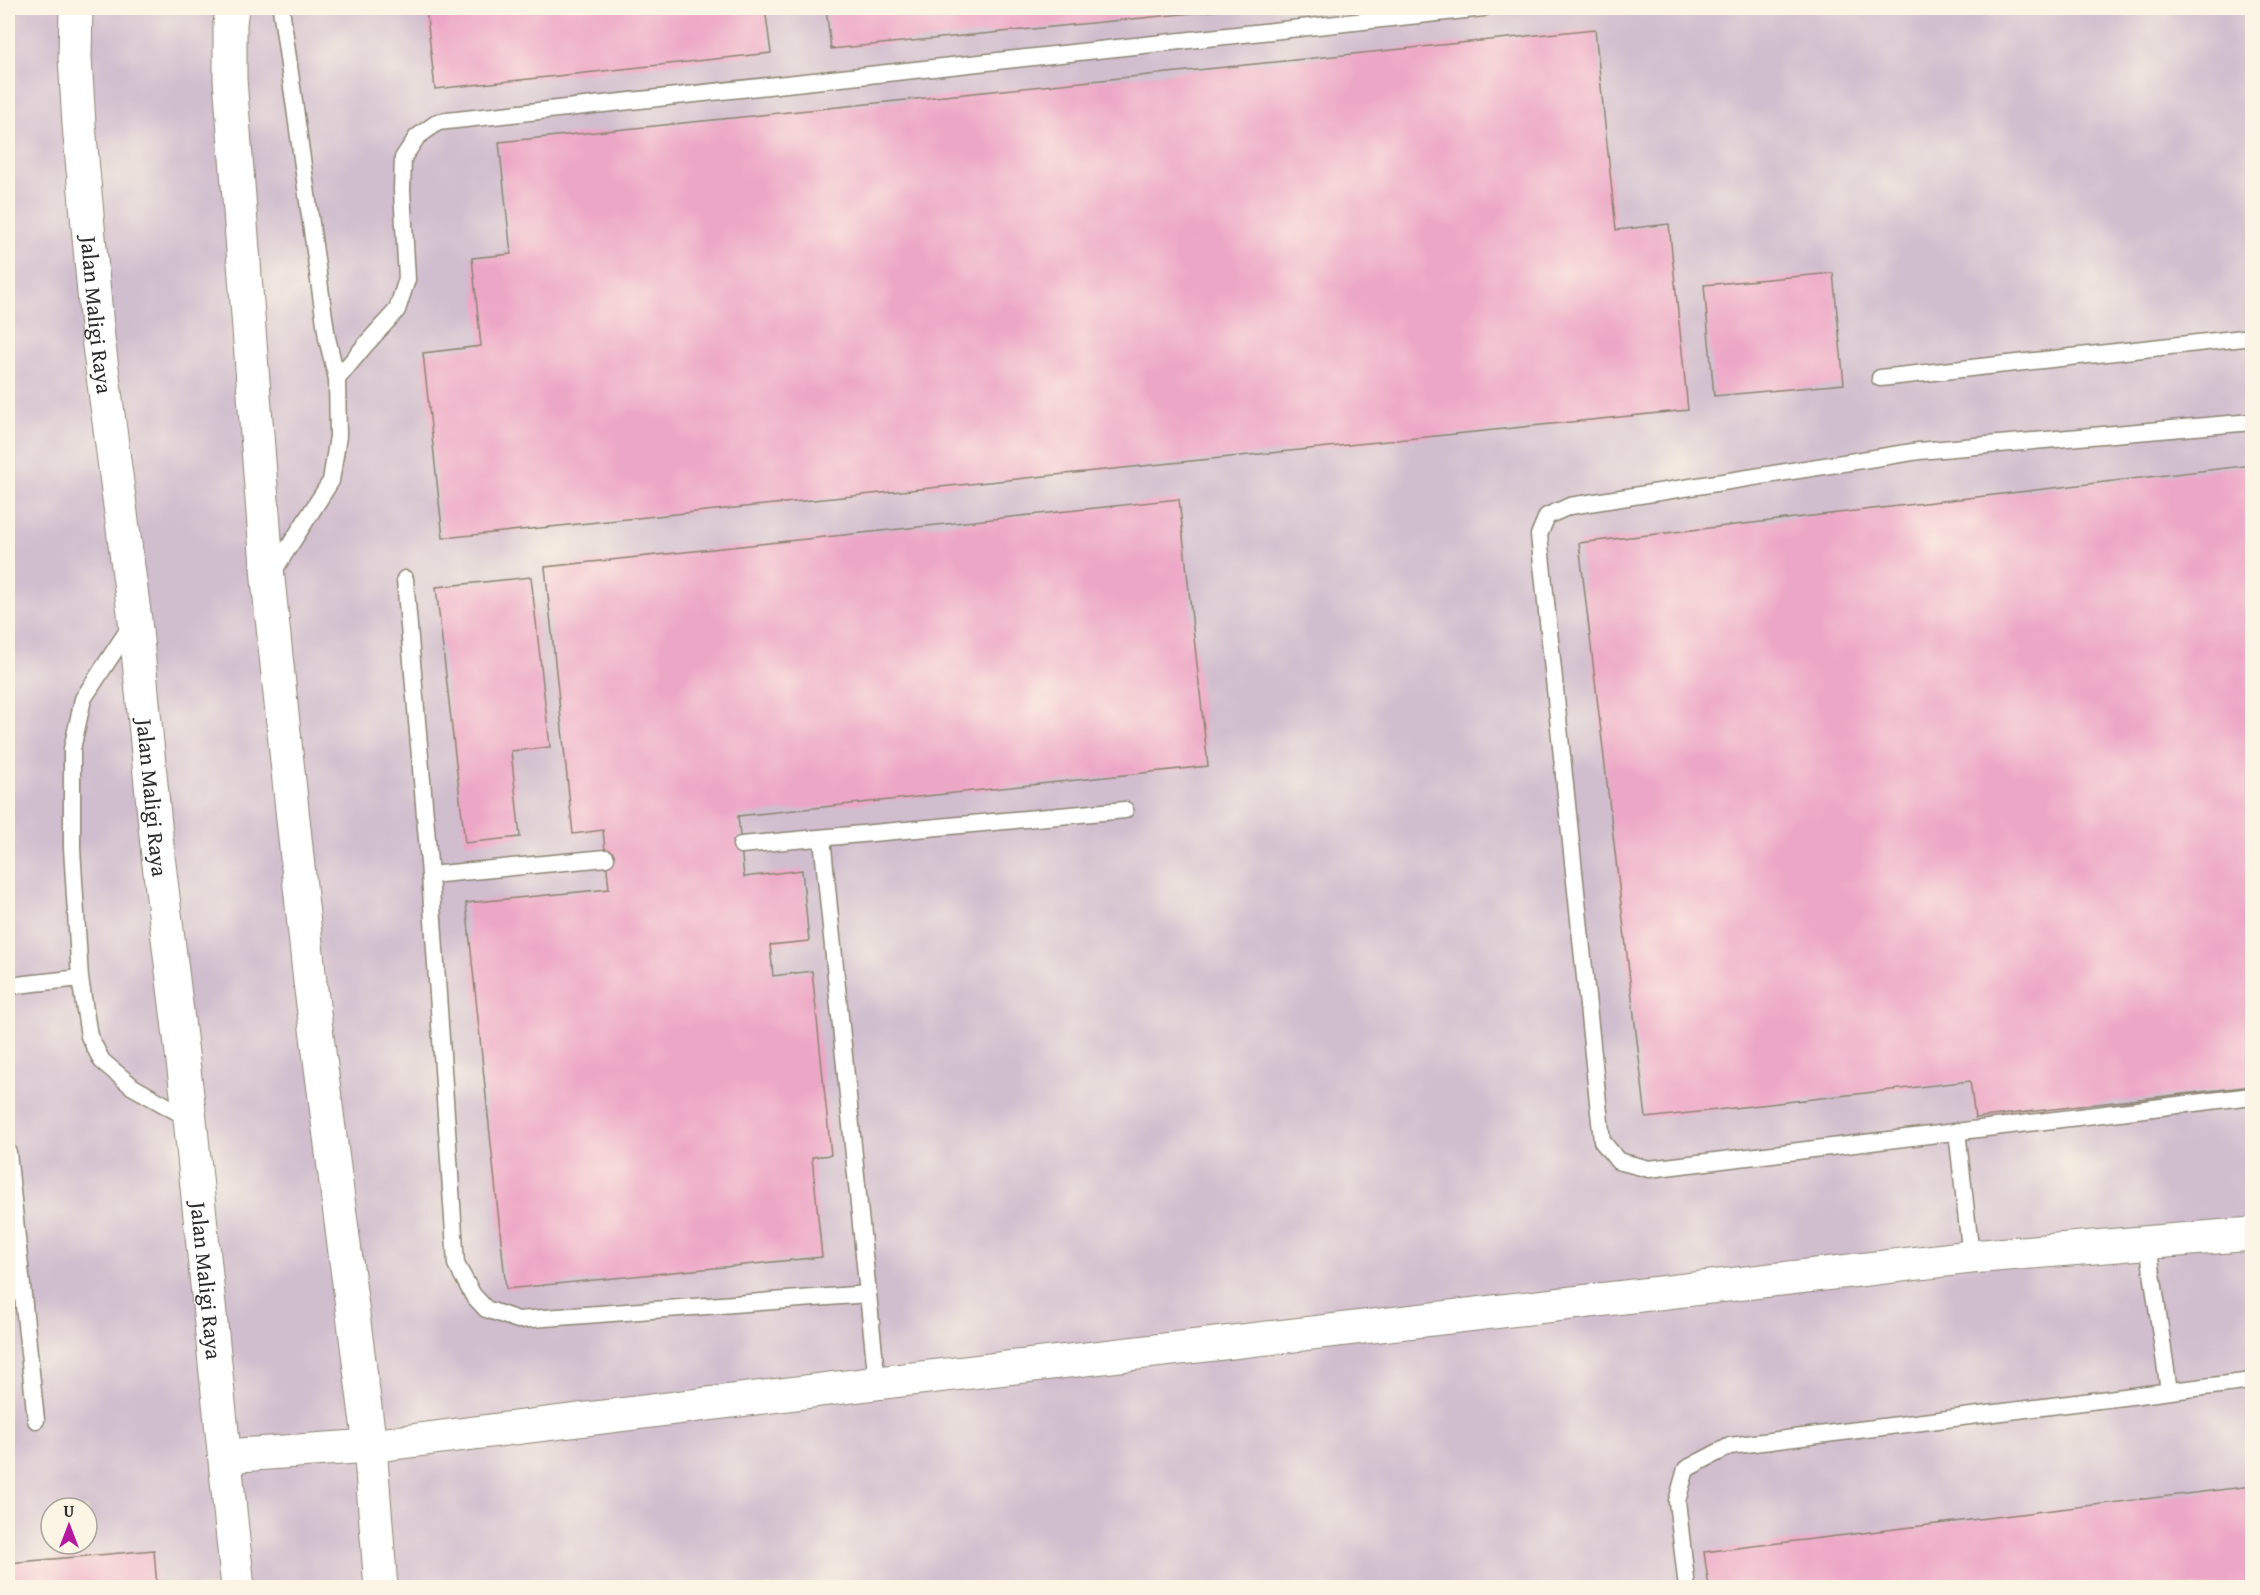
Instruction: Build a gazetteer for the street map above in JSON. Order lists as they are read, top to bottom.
{
  "streets": {
    "street": ["Jalan Maligi Raya"]
  },
  "north": "top"
}
